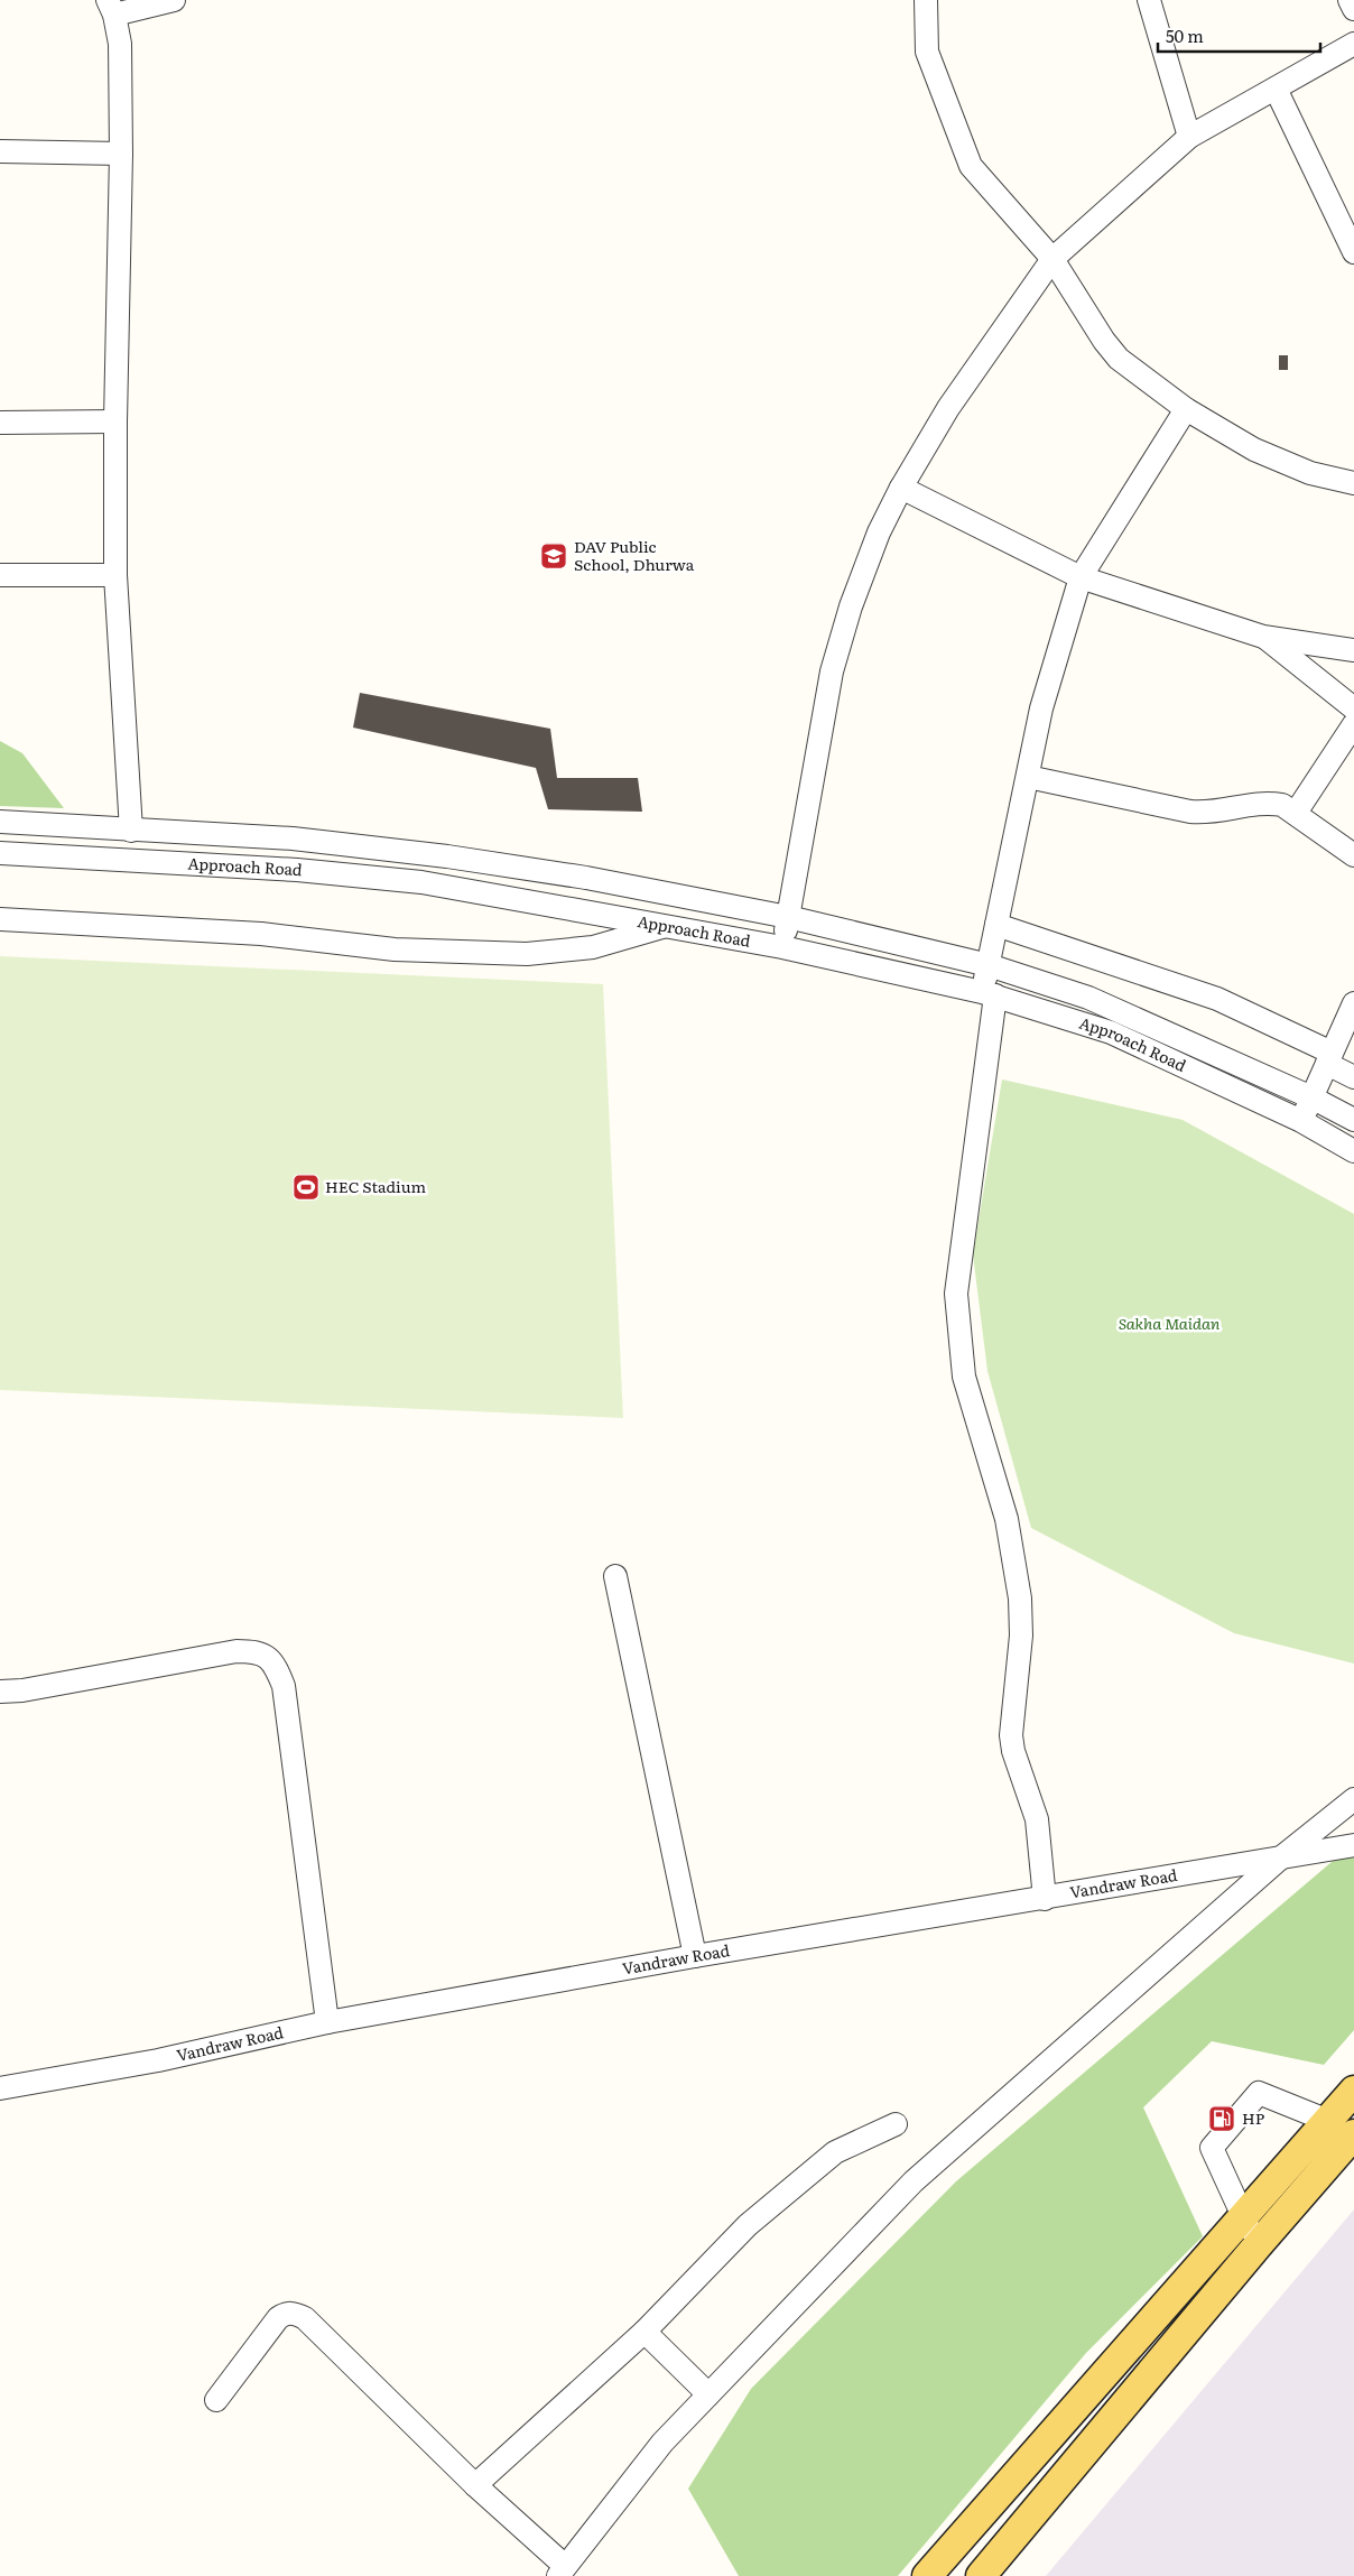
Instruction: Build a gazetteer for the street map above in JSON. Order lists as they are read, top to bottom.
{
  "streets": {
    "street": ["Approach Road", "Vandraw Road"]
  },
  "parks": ["Sakha Maidan"],
  "places": {
    "school or university": ["DAV Public School, Dhurwa"],
    "sports": ["HEC Stadium"],
    "fuel station": ["HP"]
  },
  "scale_bar": "50 m"
}
